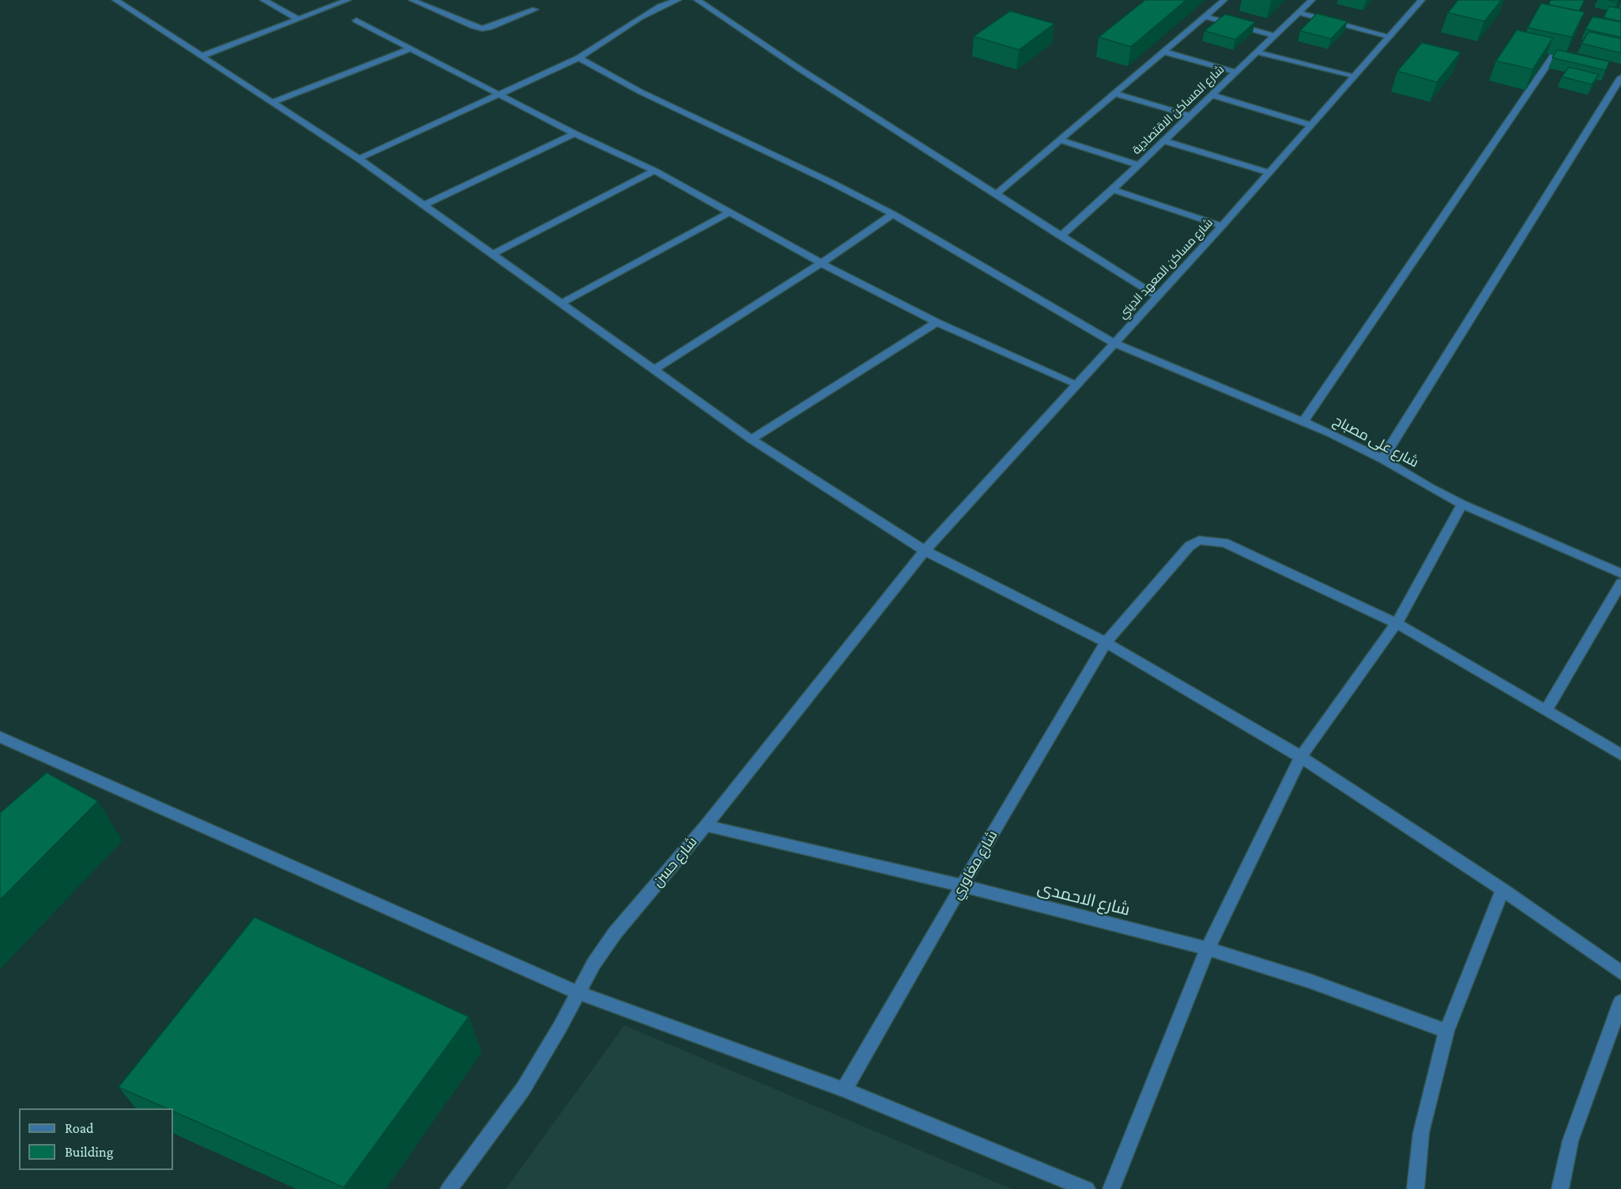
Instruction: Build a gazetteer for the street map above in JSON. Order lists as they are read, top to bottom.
{
  "streets": {
    "street": [
      "شارع المساكن الاقتصادية",
      "شارع مساكن المعهد الديني",
      "شارع على مصباح",
      "شارع حسن",
      "شارع مغاوري",
      "شارع الاحمدى"
    ]
  },
  "crossings": [
    ["شارع مساكن المعهد الديني", "شارع على مصباح"],
    ["شارع مساكن المعهد الديني", "شارع حسن"],
    ["شارع حسن", "شارع الاحمدى"],
    ["شارع مغاوري", "شارع الاحمدى"]
  ],
  "legend": ["Road", "Building"]
}
